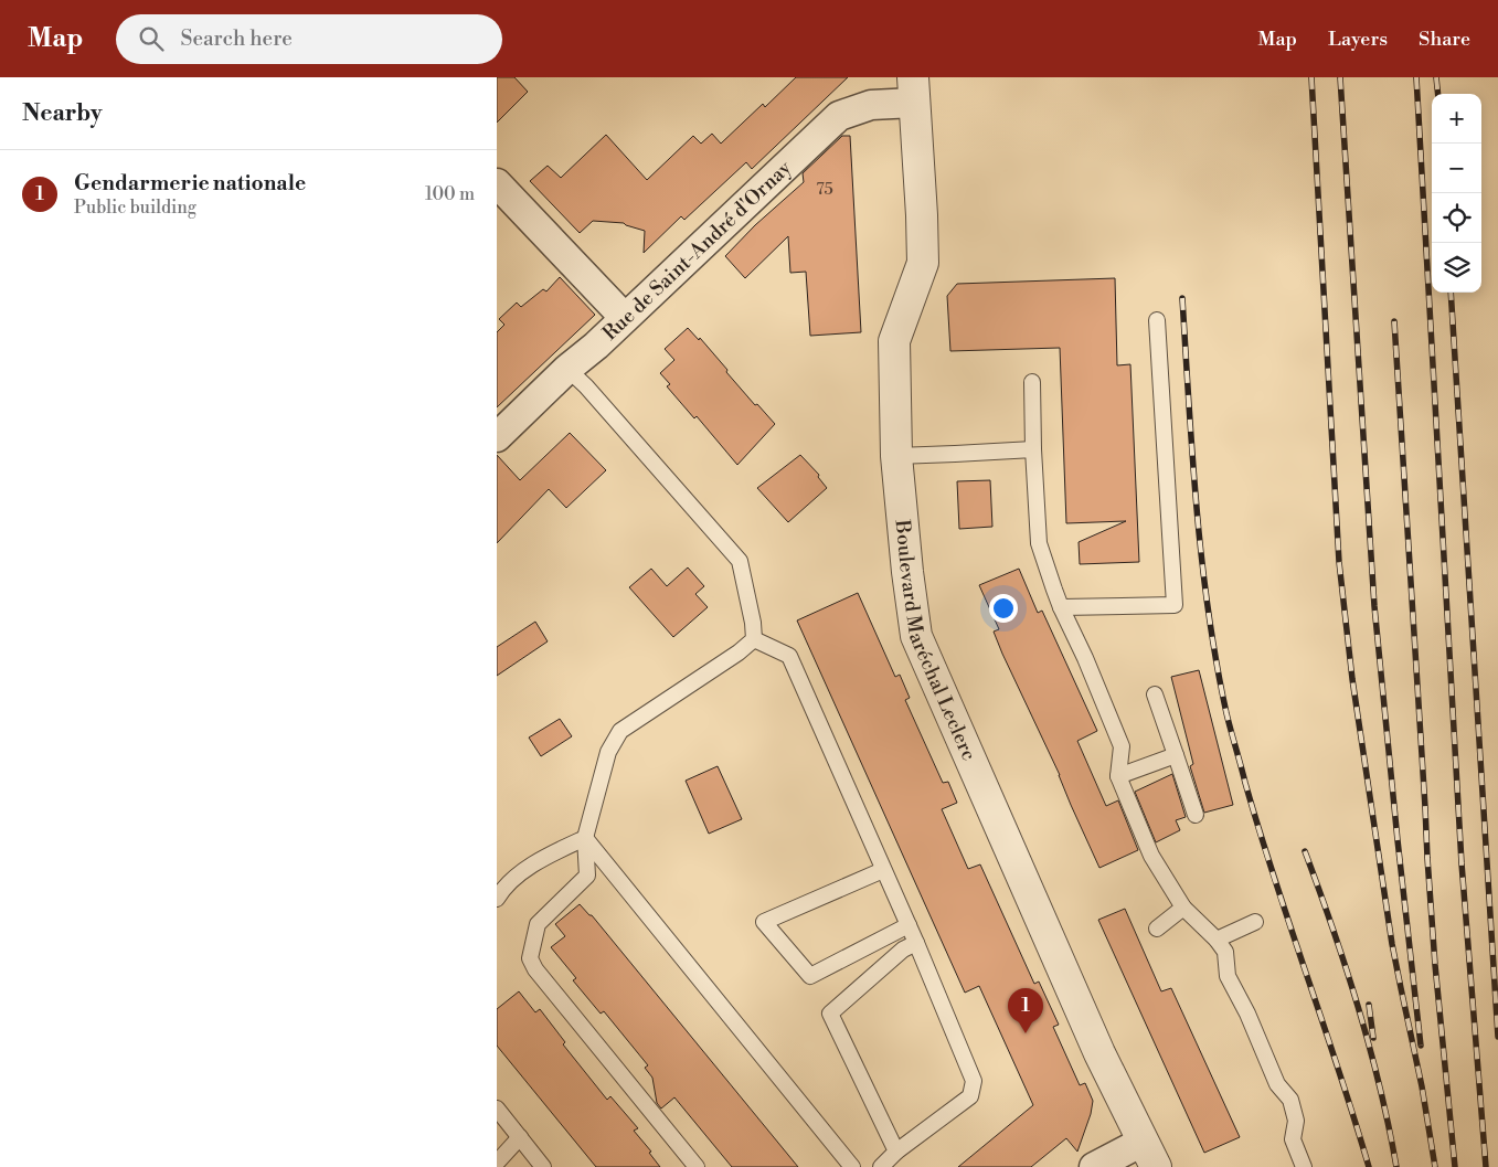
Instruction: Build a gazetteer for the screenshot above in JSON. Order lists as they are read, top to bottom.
{
  "streets": {
    "street": ["Rue de Saint-André d'Ornay", "Boulevard Maréchal Leclerc"]
  },
  "crossings": [
    ["Rue de Saint-André d'Ornay", "Boulevard Maréchal Leclerc"]
  ],
  "house_numbers": ["75"],
  "page": {
    "header": "Map",
    "search": "Search here",
    "nav": ["Map", "Layers", "Share"],
    "heading": "Nearby",
    "map_buttons": ["+", "−"],
    "list": [
      {
        "mark": "1",
        "name": "Gendarmerie nationale",
        "note": "Public building",
        "value": "100 m"
      }
    ],
    "pins": "1"
  }
}
